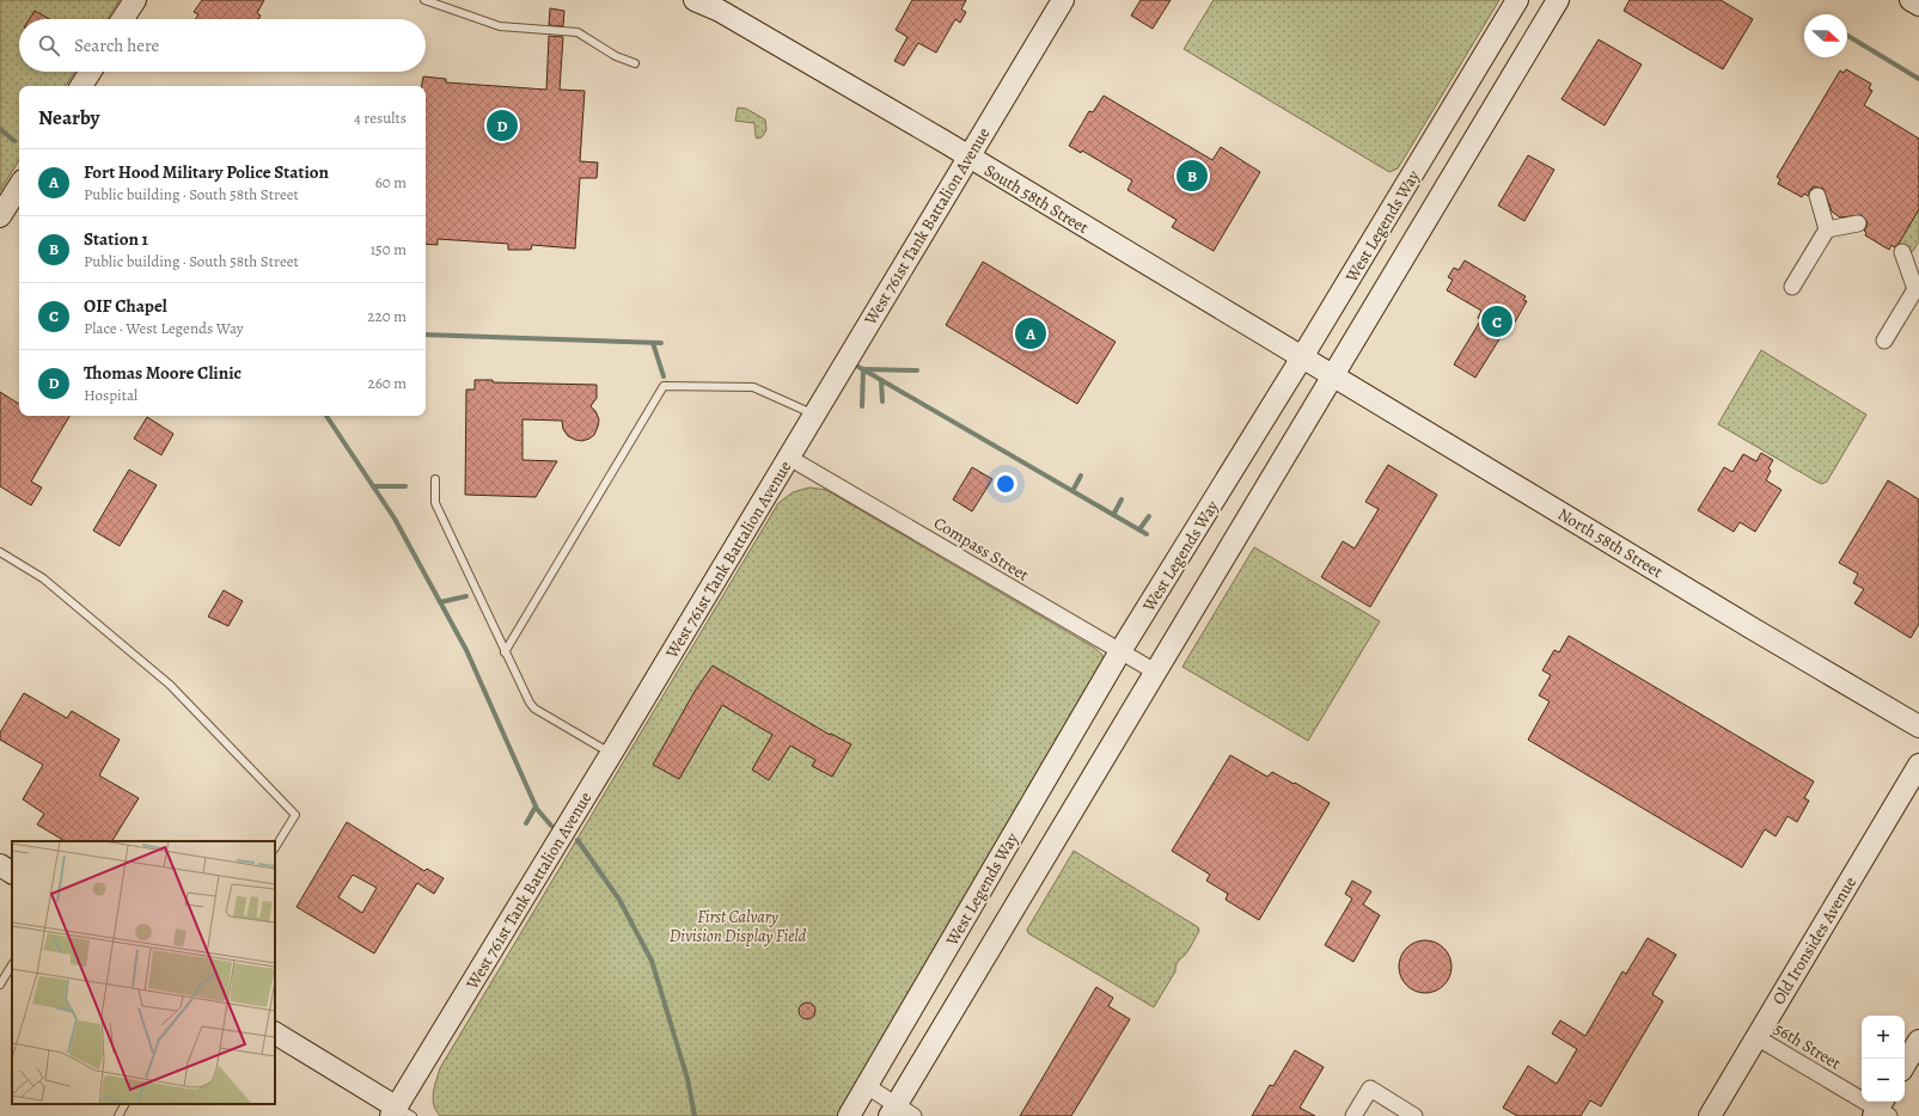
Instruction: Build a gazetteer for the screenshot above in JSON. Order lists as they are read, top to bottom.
{
  "streets": {
    "street": [
      "South 58th Street",
      "West 761st Tank Battalion Avenue",
      "West Legends Way",
      "North 58th Street",
      "Compass Street",
      "Old Ironsides Avenue",
      "56th Street"
    ]
  },
  "crossings": [
    ["South 58th Street", "West 761st Tank Battalion Avenue"],
    ["South 58th Street", "West Legends Way"],
    ["South 58th Street", "North 58th Street"],
    ["West 761st Tank Battalion Avenue", "Compass Street"],
    ["West Legends Way", "North 58th Street"],
    ["West Legends Way", "Compass Street"],
    ["Old Ironsides Avenue", "56th Street"]
  ],
  "parks": ["First Calvary Division Display Field"],
  "north": "right",
  "page": {
    "search": "Search here",
    "heading": ["Nearby", "4 results"],
    "pins": [
      "D",
      "B",
      "C",
      "A"
    ],
    "list": [
      {
        "mark": "A",
        "name": "Fort Hood Military Police Station",
        "note": "Public building · South 58th Street",
        "value": "60 m"
      },
      {
        "mark": "B",
        "name": "Station 1",
        "note": "Public building · South 58th Street",
        "value": "150 m"
      },
      {
        "mark": "C",
        "name": "OIF Chapel",
        "note": "Place · West Legends Way",
        "value": "220 m"
      },
      {
        "mark": "D",
        "name": "Thomas Moore Clinic",
        "note": "Hospital",
        "value": "260 m"
      }
    ],
    "map_buttons": ["+", "−"]
  }
}
